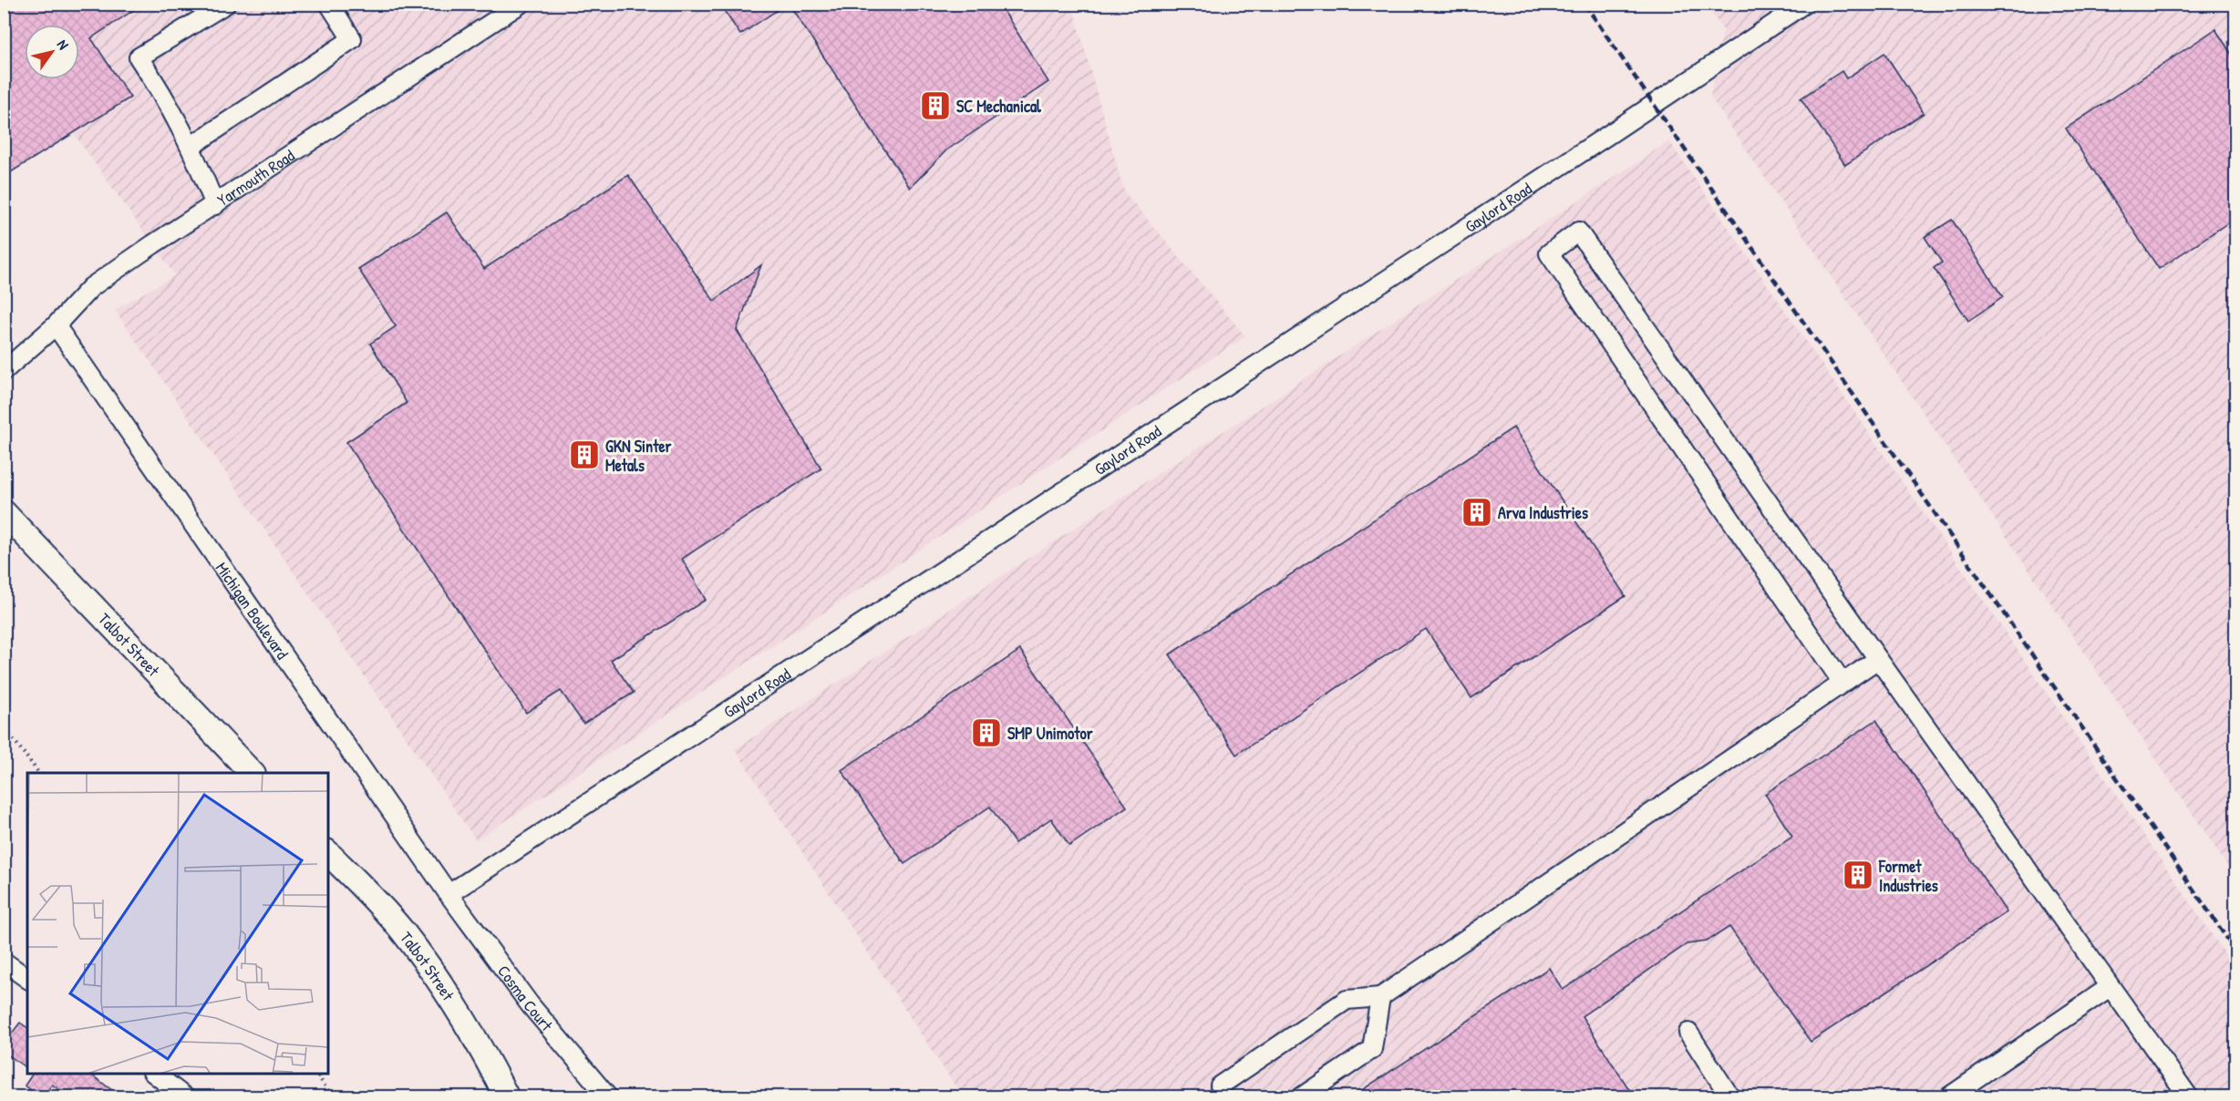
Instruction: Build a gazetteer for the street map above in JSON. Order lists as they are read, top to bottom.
{
  "streets": {
    "main road": ["Talbot Street"],
    "street": [
      "Yarmouth Road",
      "Gaylord Road",
      "Michigan Boulevard",
      "Cosma Court"
    ]
  },
  "crossings": [
    ["Yarmouth Road", "Michigan Boulevard"],
    ["Gaylord Road", "Michigan Boulevard"],
    ["Gaylord Road", "Cosma Court"],
    ["Michigan Boulevard", "Cosma Court"]
  ],
  "places": {
    "building": [
      "SC Mechanical",
      "GKN Sinter Metals",
      "Arva Industries",
      "SMP Unimotor",
      "Formet Industries"
    ]
  },
  "north": "top right"
}
